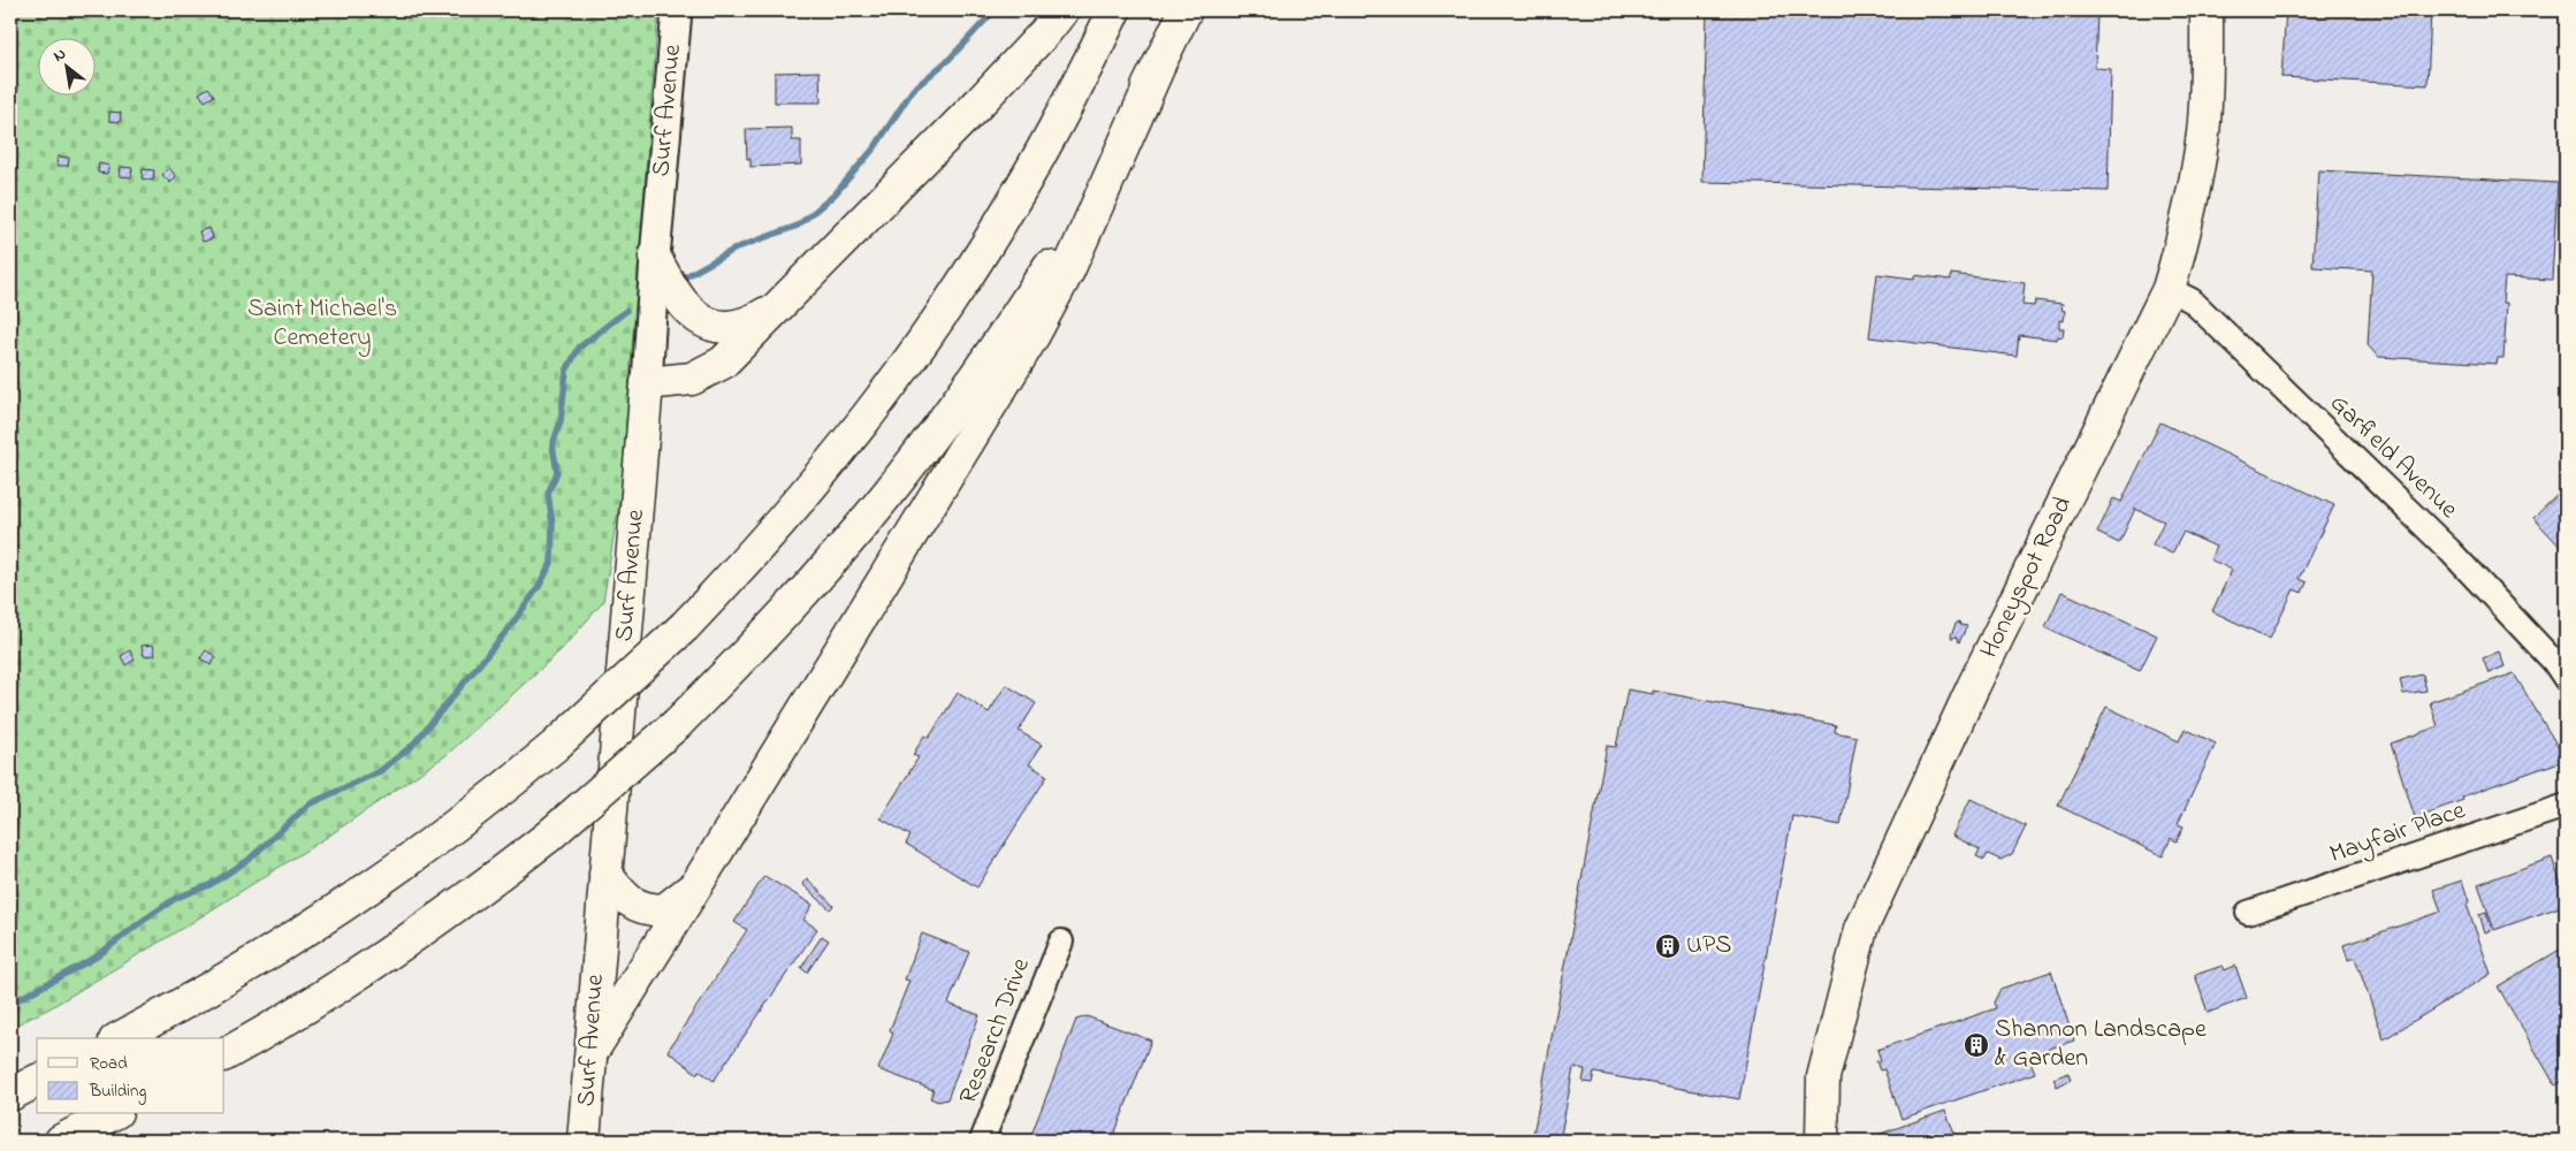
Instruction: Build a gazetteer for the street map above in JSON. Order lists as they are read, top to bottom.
{
  "streets": {
    "main road": ["Surf Avenue", "Honeyspot Road"],
    "street": ["Garfield Avenue", "Mayfair Place", "Research Drive"]
  },
  "crossings": [
    ["Garfield Avenue", "Honeyspot Road"]
  ],
  "parks": ["Saint Michael's Cemetery"],
  "places": {
    "building": ["UPS", "Shannon Landscape & Garden"]
  },
  "legend": ["Road", "Building"],
  "north": "top left"
}
